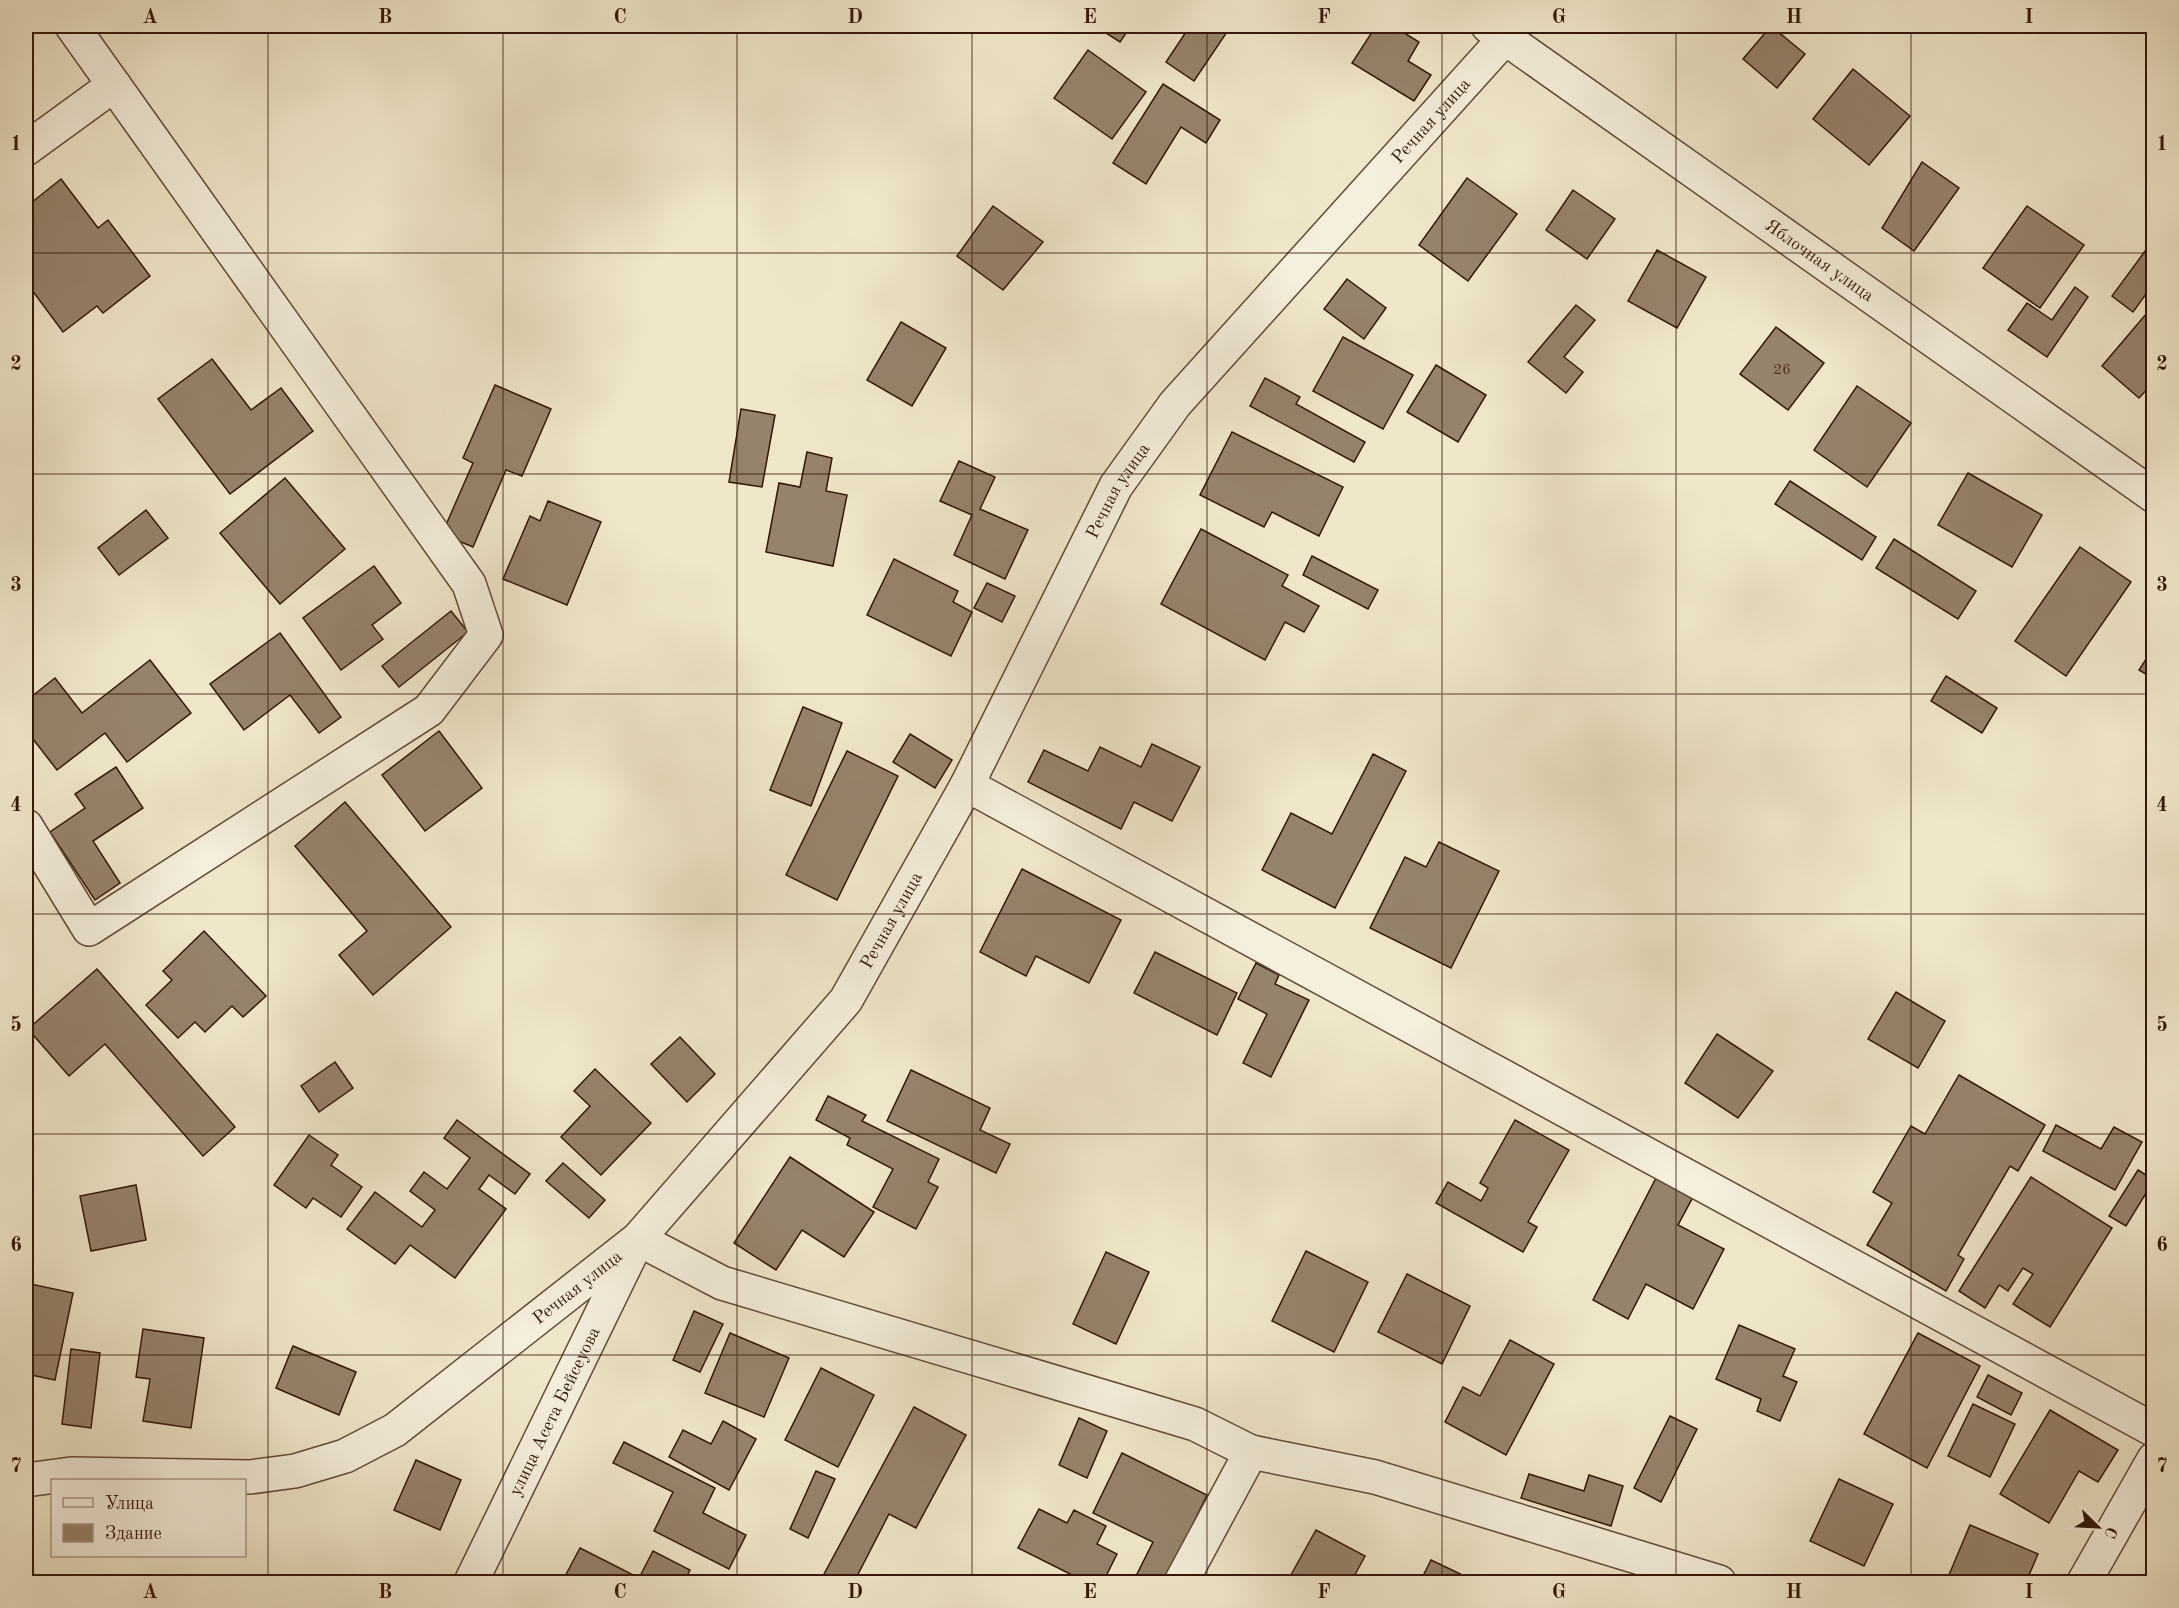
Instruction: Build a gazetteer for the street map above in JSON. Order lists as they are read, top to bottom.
{
  "streets": {
    "street": ["Речная улица", "Яблочная улица", "улица Асета Бейсеуова"]
  },
  "crossings": [
    ["Речная улица", "Яблочная улица"],
    ["Речная улица", "улица Асета Бейсеуова"]
  ],
  "house_numbers": ["26"],
  "legend": ["Улица", "Здание"],
  "north": "bottom right",
  "grid": {
    "columns": [
      "A",
      "B",
      "C",
      "D",
      "E",
      "F",
      "G",
      "H",
      "I"
    ],
    "rows": [
      "1",
      "2",
      "3",
      "4",
      "5",
      "6",
      "7"
    ]
  }
}
